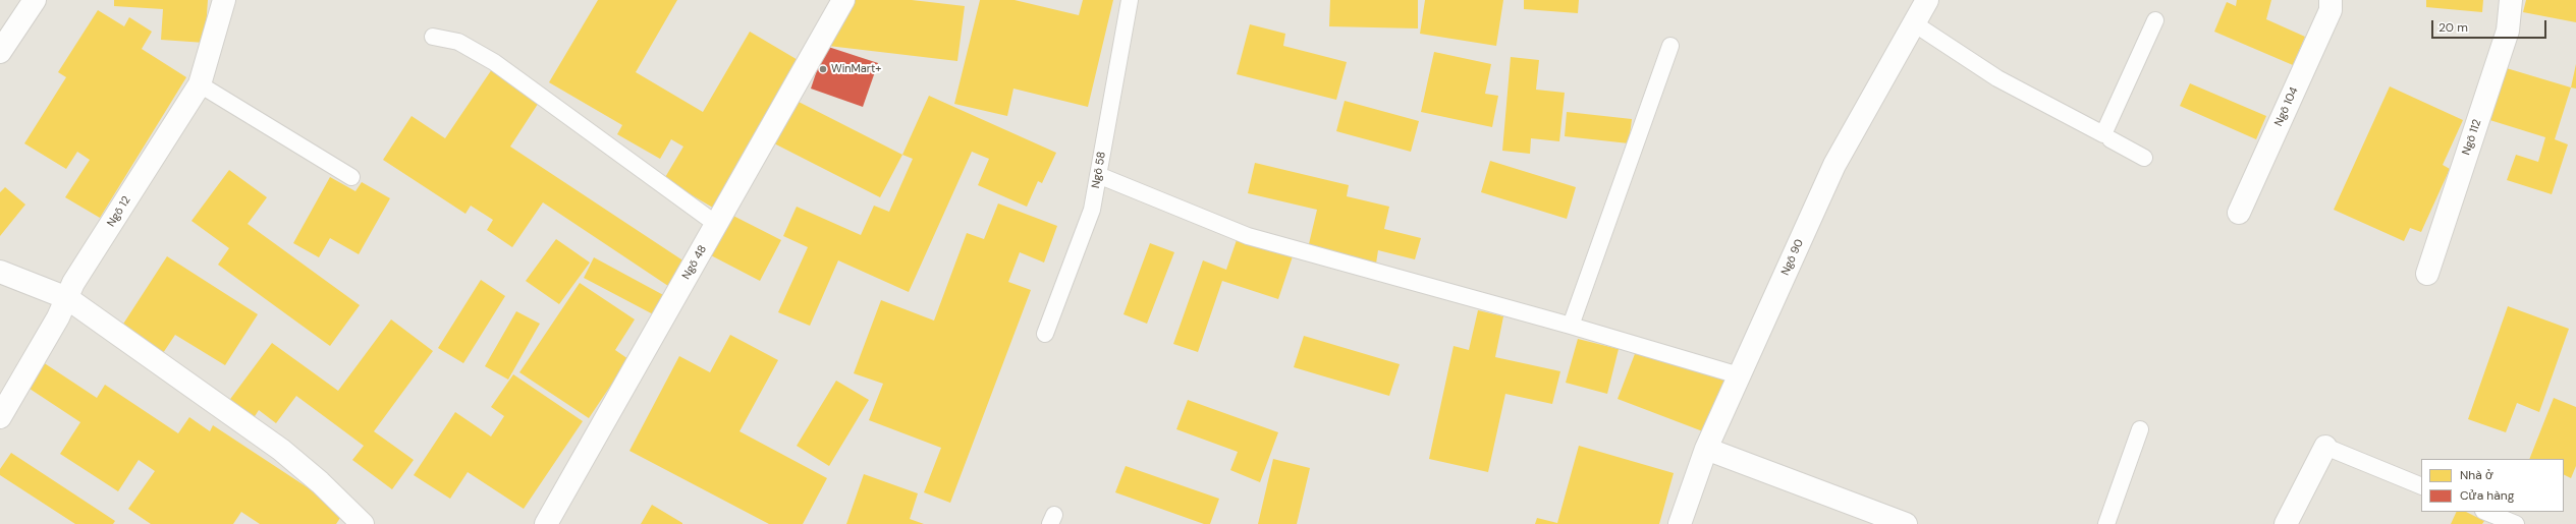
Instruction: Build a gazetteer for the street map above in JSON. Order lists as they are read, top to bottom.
{
  "streets": {
    "street": [
      "Ngõ 104",
      "Ngõ 112",
      "Ngõ 12",
      "Ngõ 90",
      "Ngõ 48"
    ],
    "lane": ["Ngõ 58"]
  },
  "places": ["WinMart+"],
  "legend": ["Nhà ở", "Cửa hàng"],
  "scale_bar": "20 m"
}
